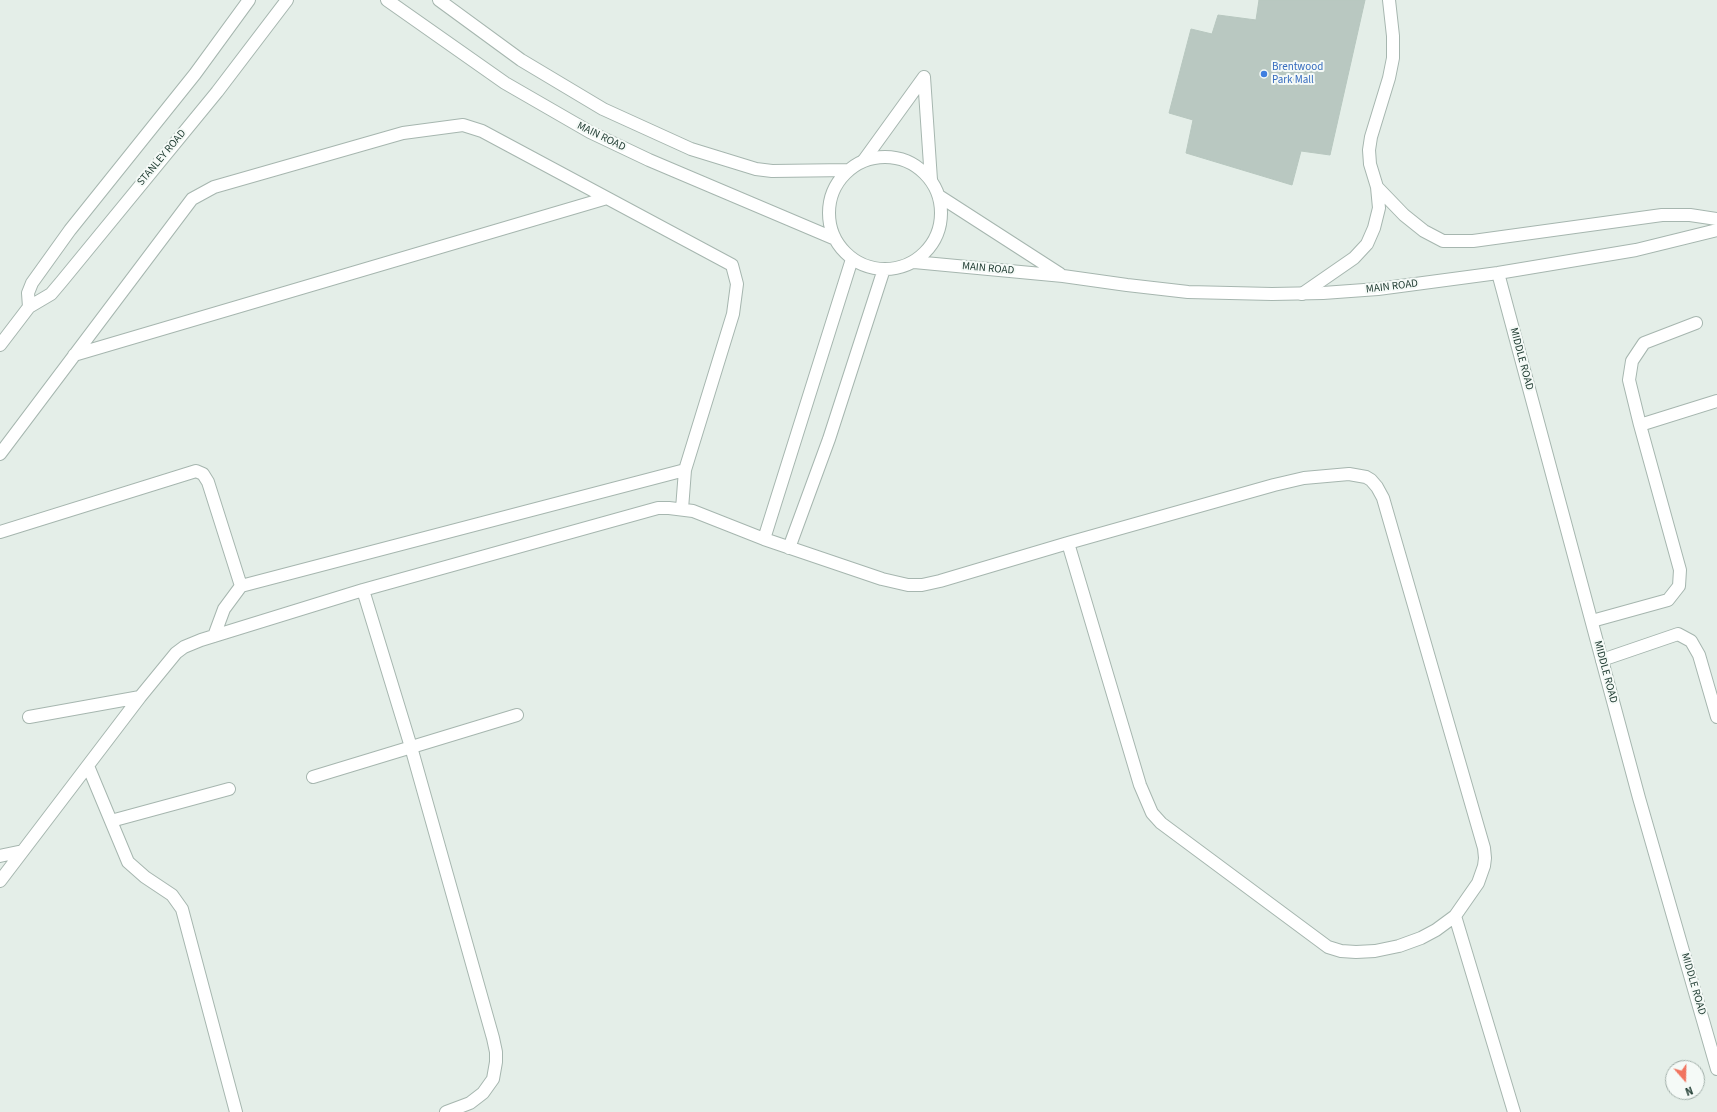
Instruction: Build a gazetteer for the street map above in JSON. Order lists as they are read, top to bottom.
{
  "streets": {
    "street": ["MAIN ROAD", "STANLEY ROAD", "MIDDLE ROAD"]
  },
  "crossings": [
    ["MAIN ROAD", "MIDDLE ROAD"]
  ],
  "places": ["Brentwood Park Mall"],
  "north": "bottom"
}
